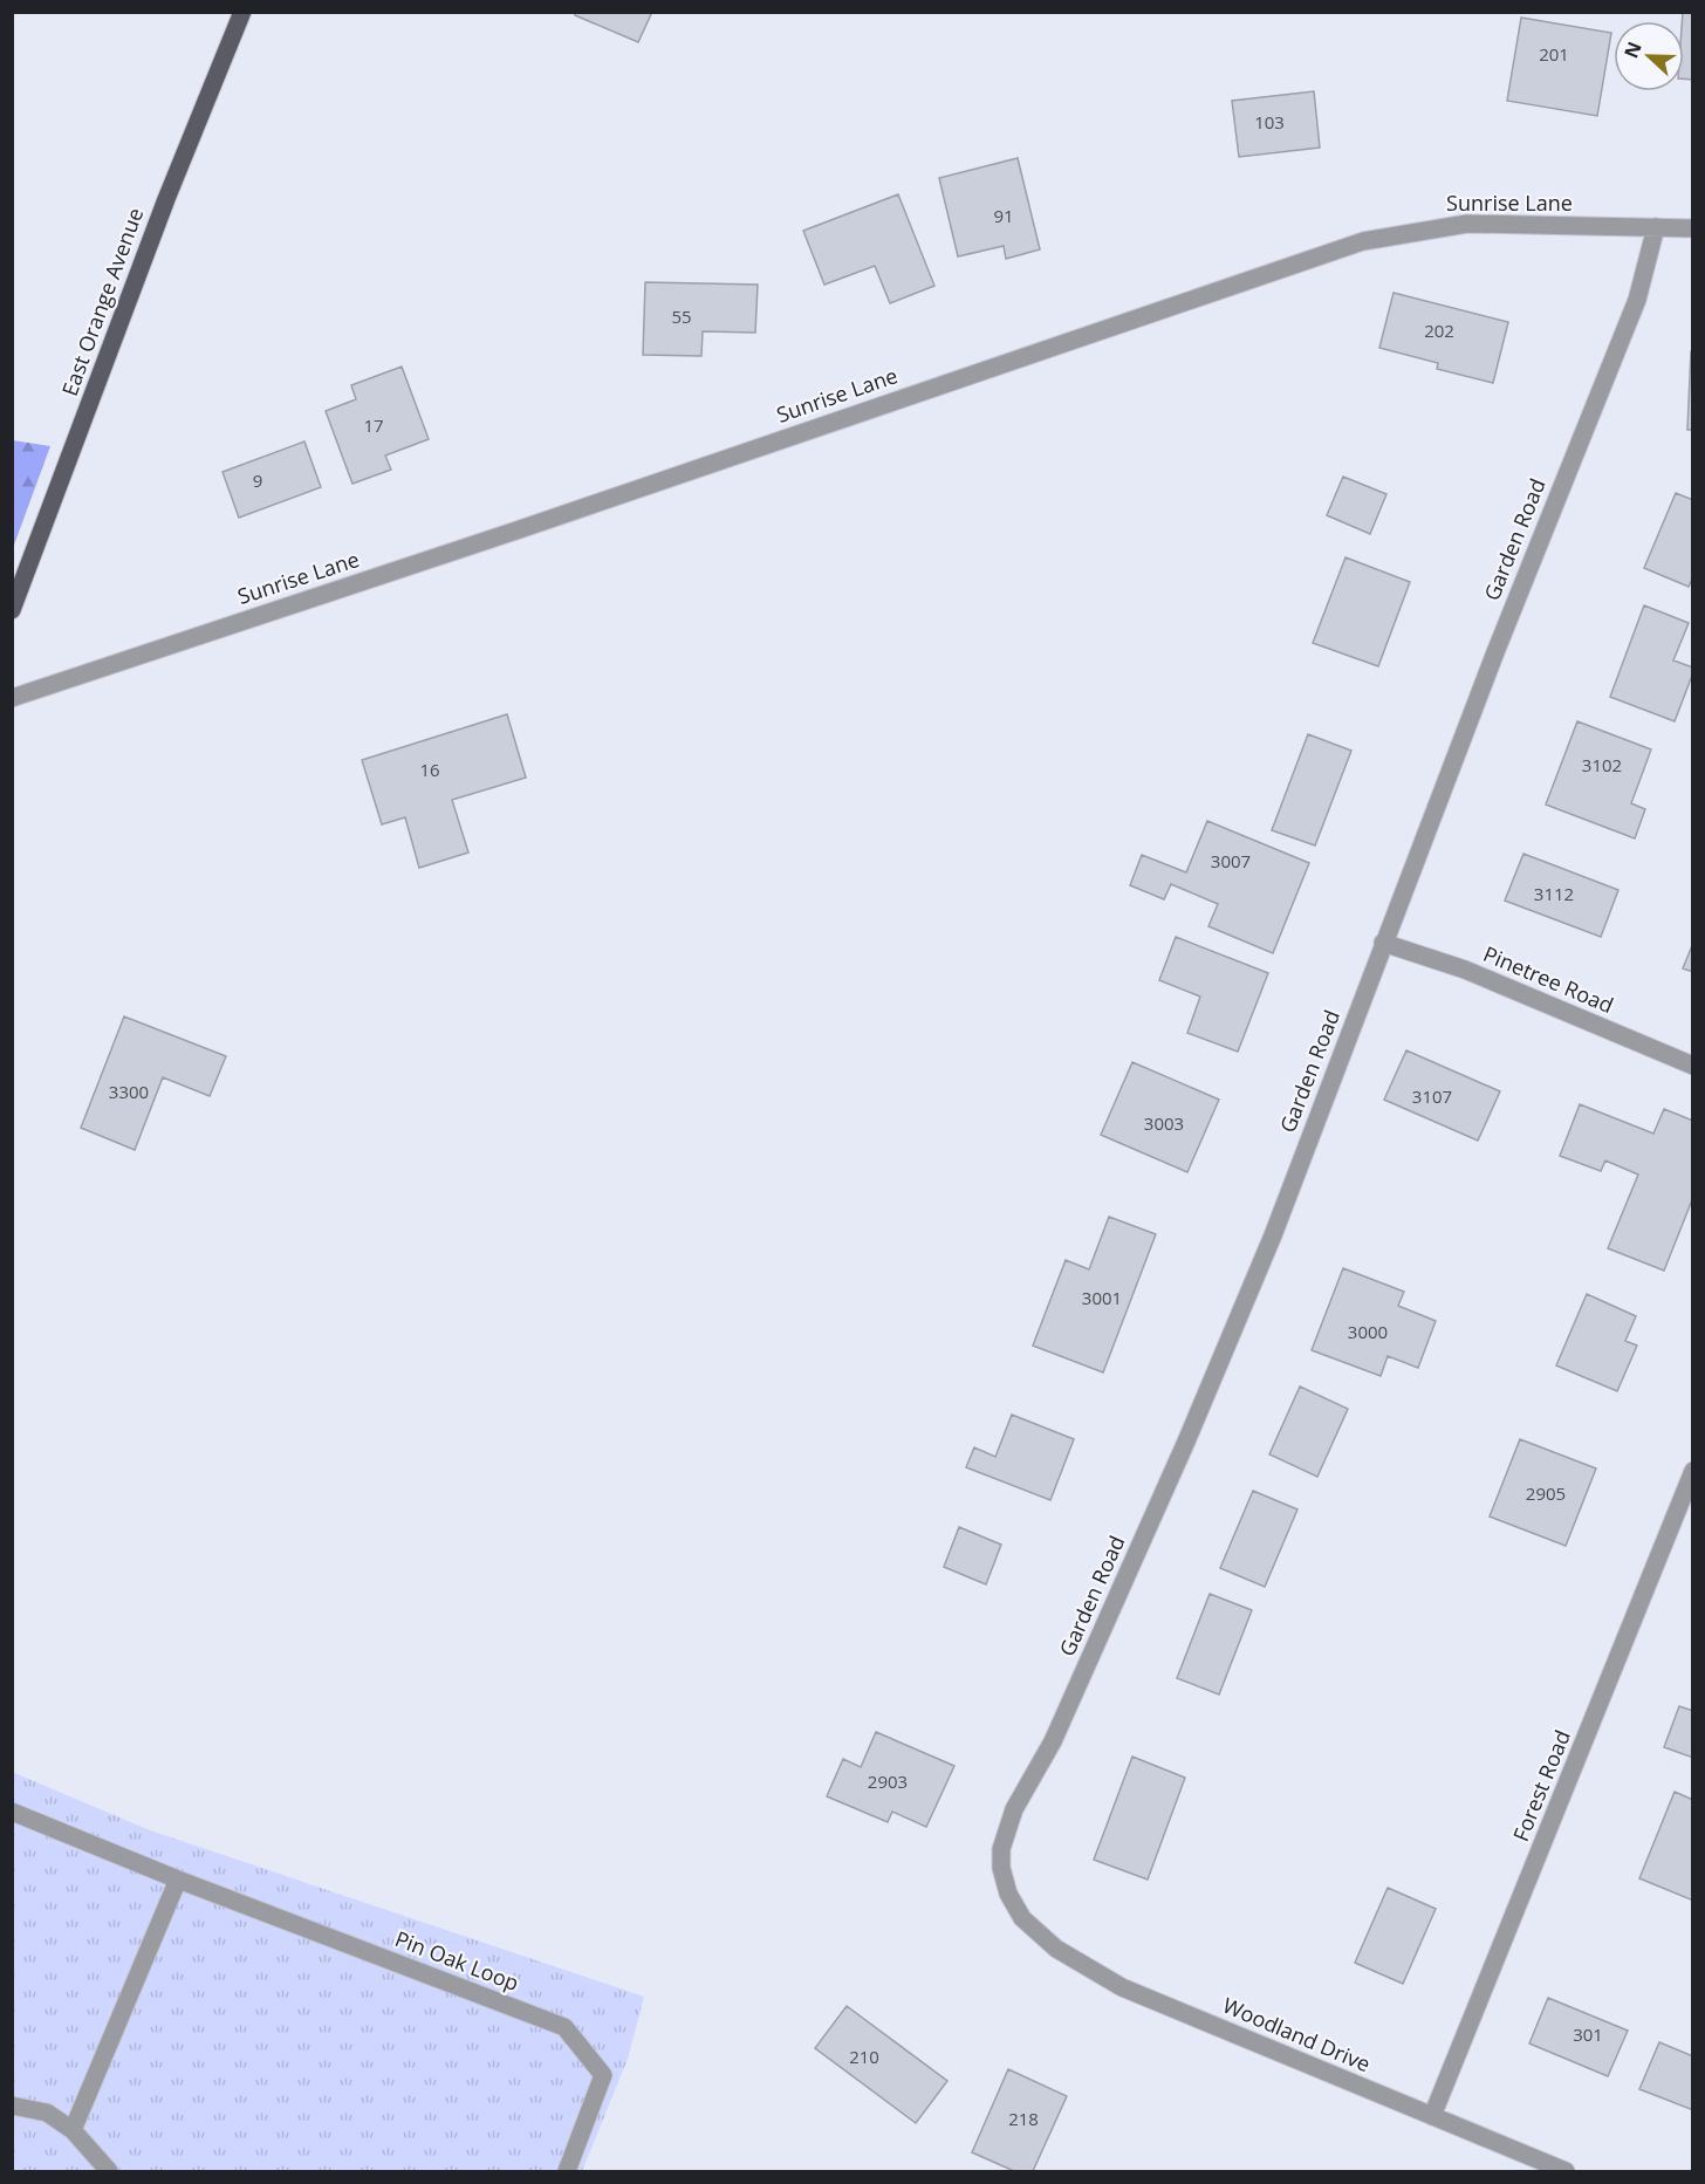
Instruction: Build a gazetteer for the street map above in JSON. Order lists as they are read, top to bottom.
{
  "streets": {
    "main road": ["East Orange Avenue"],
    "street": [
      "Sunrise Lane",
      "Garden Road",
      "Pinetree Road",
      "Forest Road",
      "Pin Oak Loop",
      "Woodland Drive"
    ]
  },
  "crossings": [
    ["Sunrise Lane", "Garden Road"],
    ["Garden Road", "Pinetree Road"],
    ["Garden Road", "Woodland Drive"],
    ["Forest Road", "Woodland Drive"]
  ],
  "house_numbers": [
    "201",
    "103",
    "91",
    "55",
    "202",
    "17",
    "9",
    "3102",
    "16",
    "3007",
    "3112",
    "3300",
    "3107",
    "3003",
    "3001",
    "3000",
    "2905",
    "2903",
    "301",
    "210",
    "218"
  ],
  "north": "left"
}
